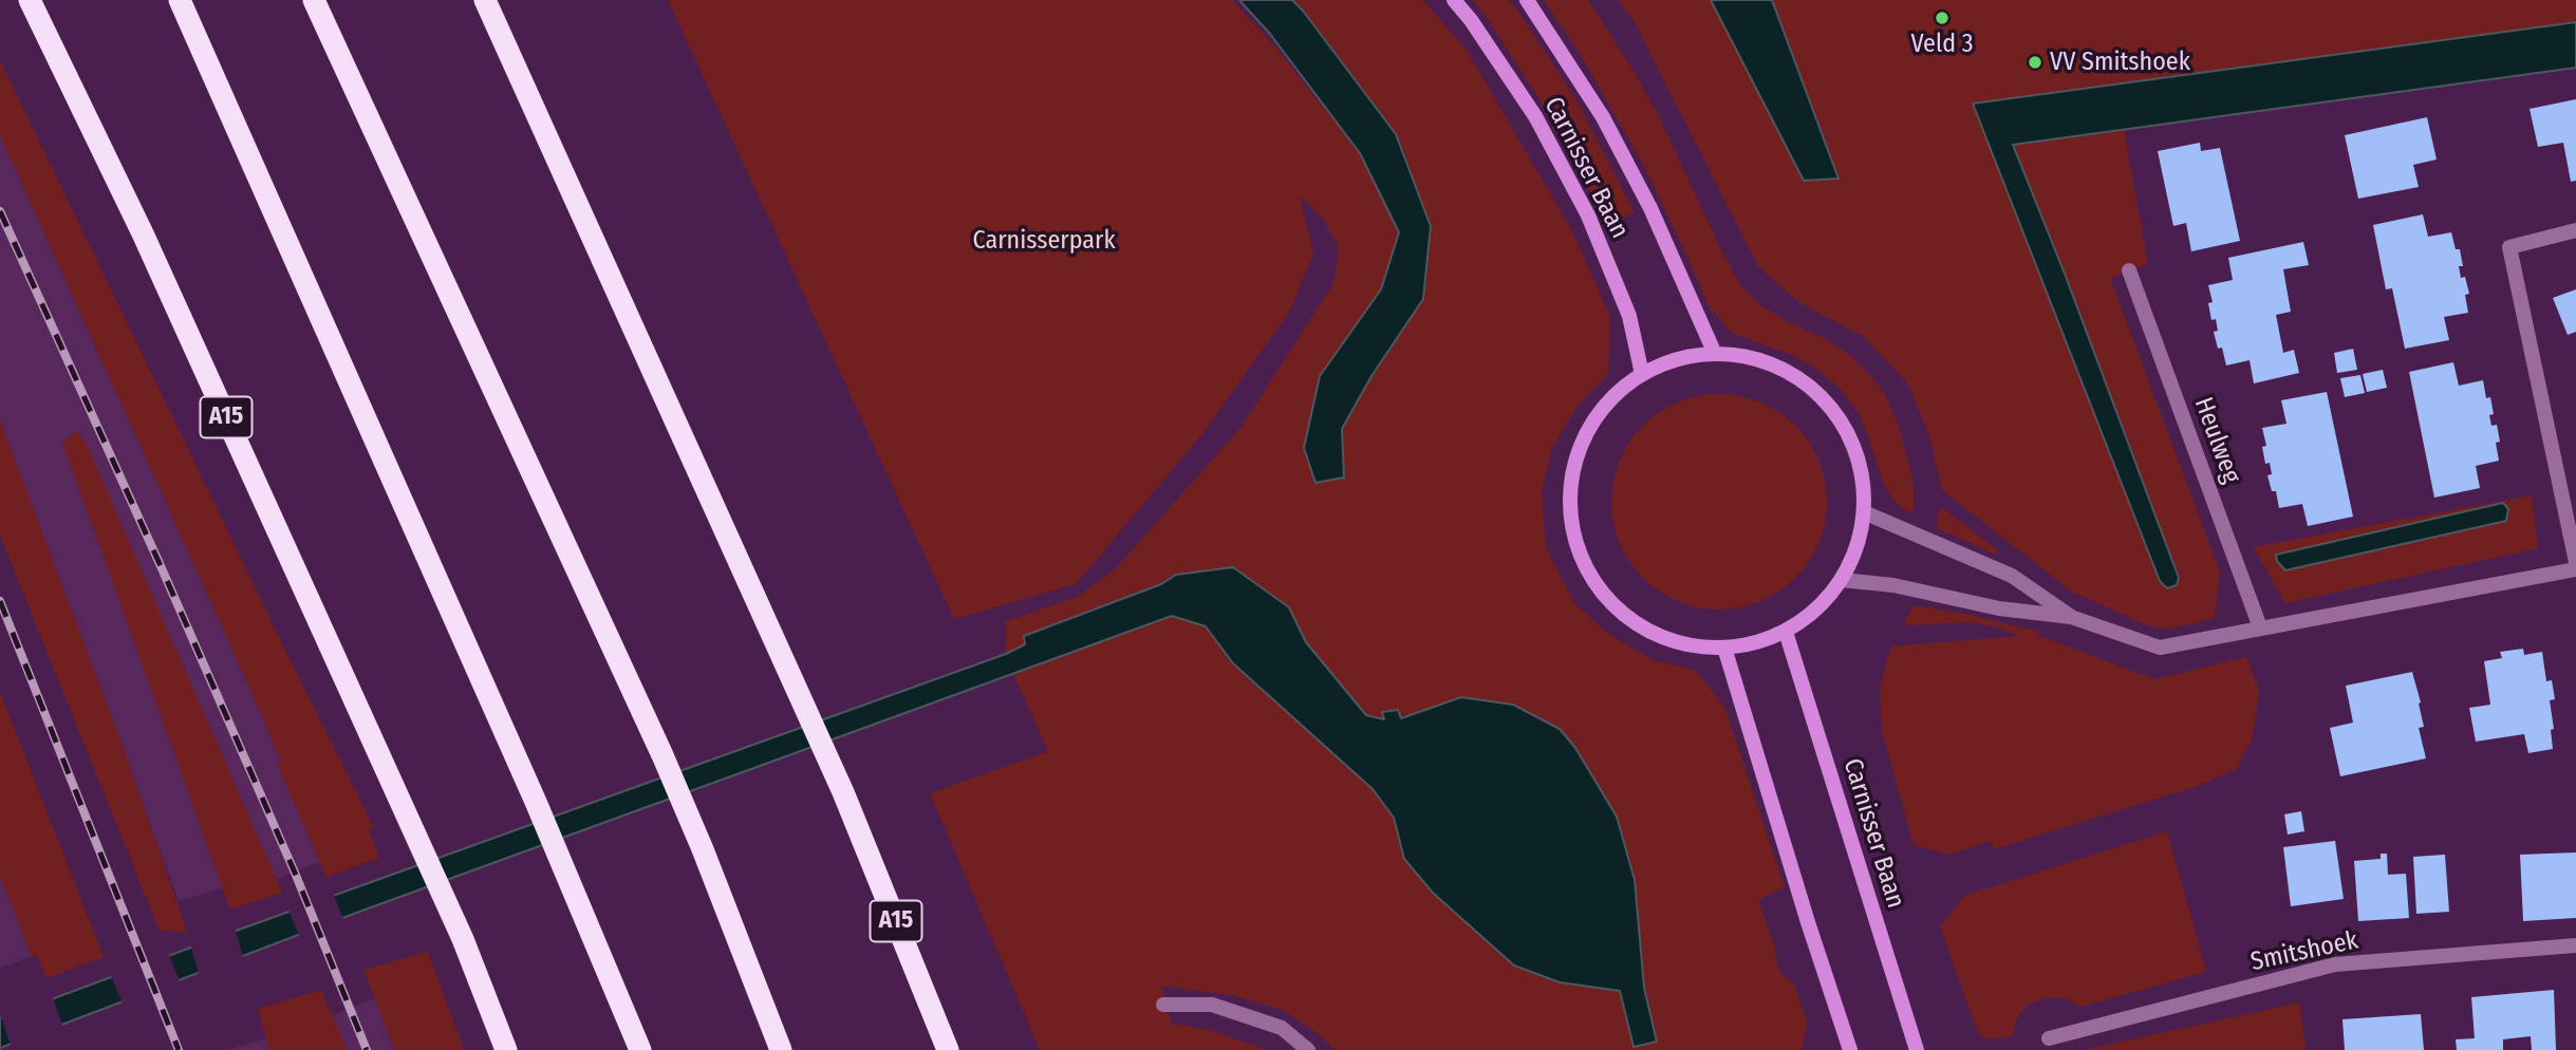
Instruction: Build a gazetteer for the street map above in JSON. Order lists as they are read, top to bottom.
{
  "streets": {
    "highway": ["A15"],
    "main road": ["Carnisser Baan"],
    "street": ["Heulweg", "Smitshoek"]
  },
  "parks": ["Carnisserpark"],
  "places": ["Veld 3", "VV Smitshoek"]
}
